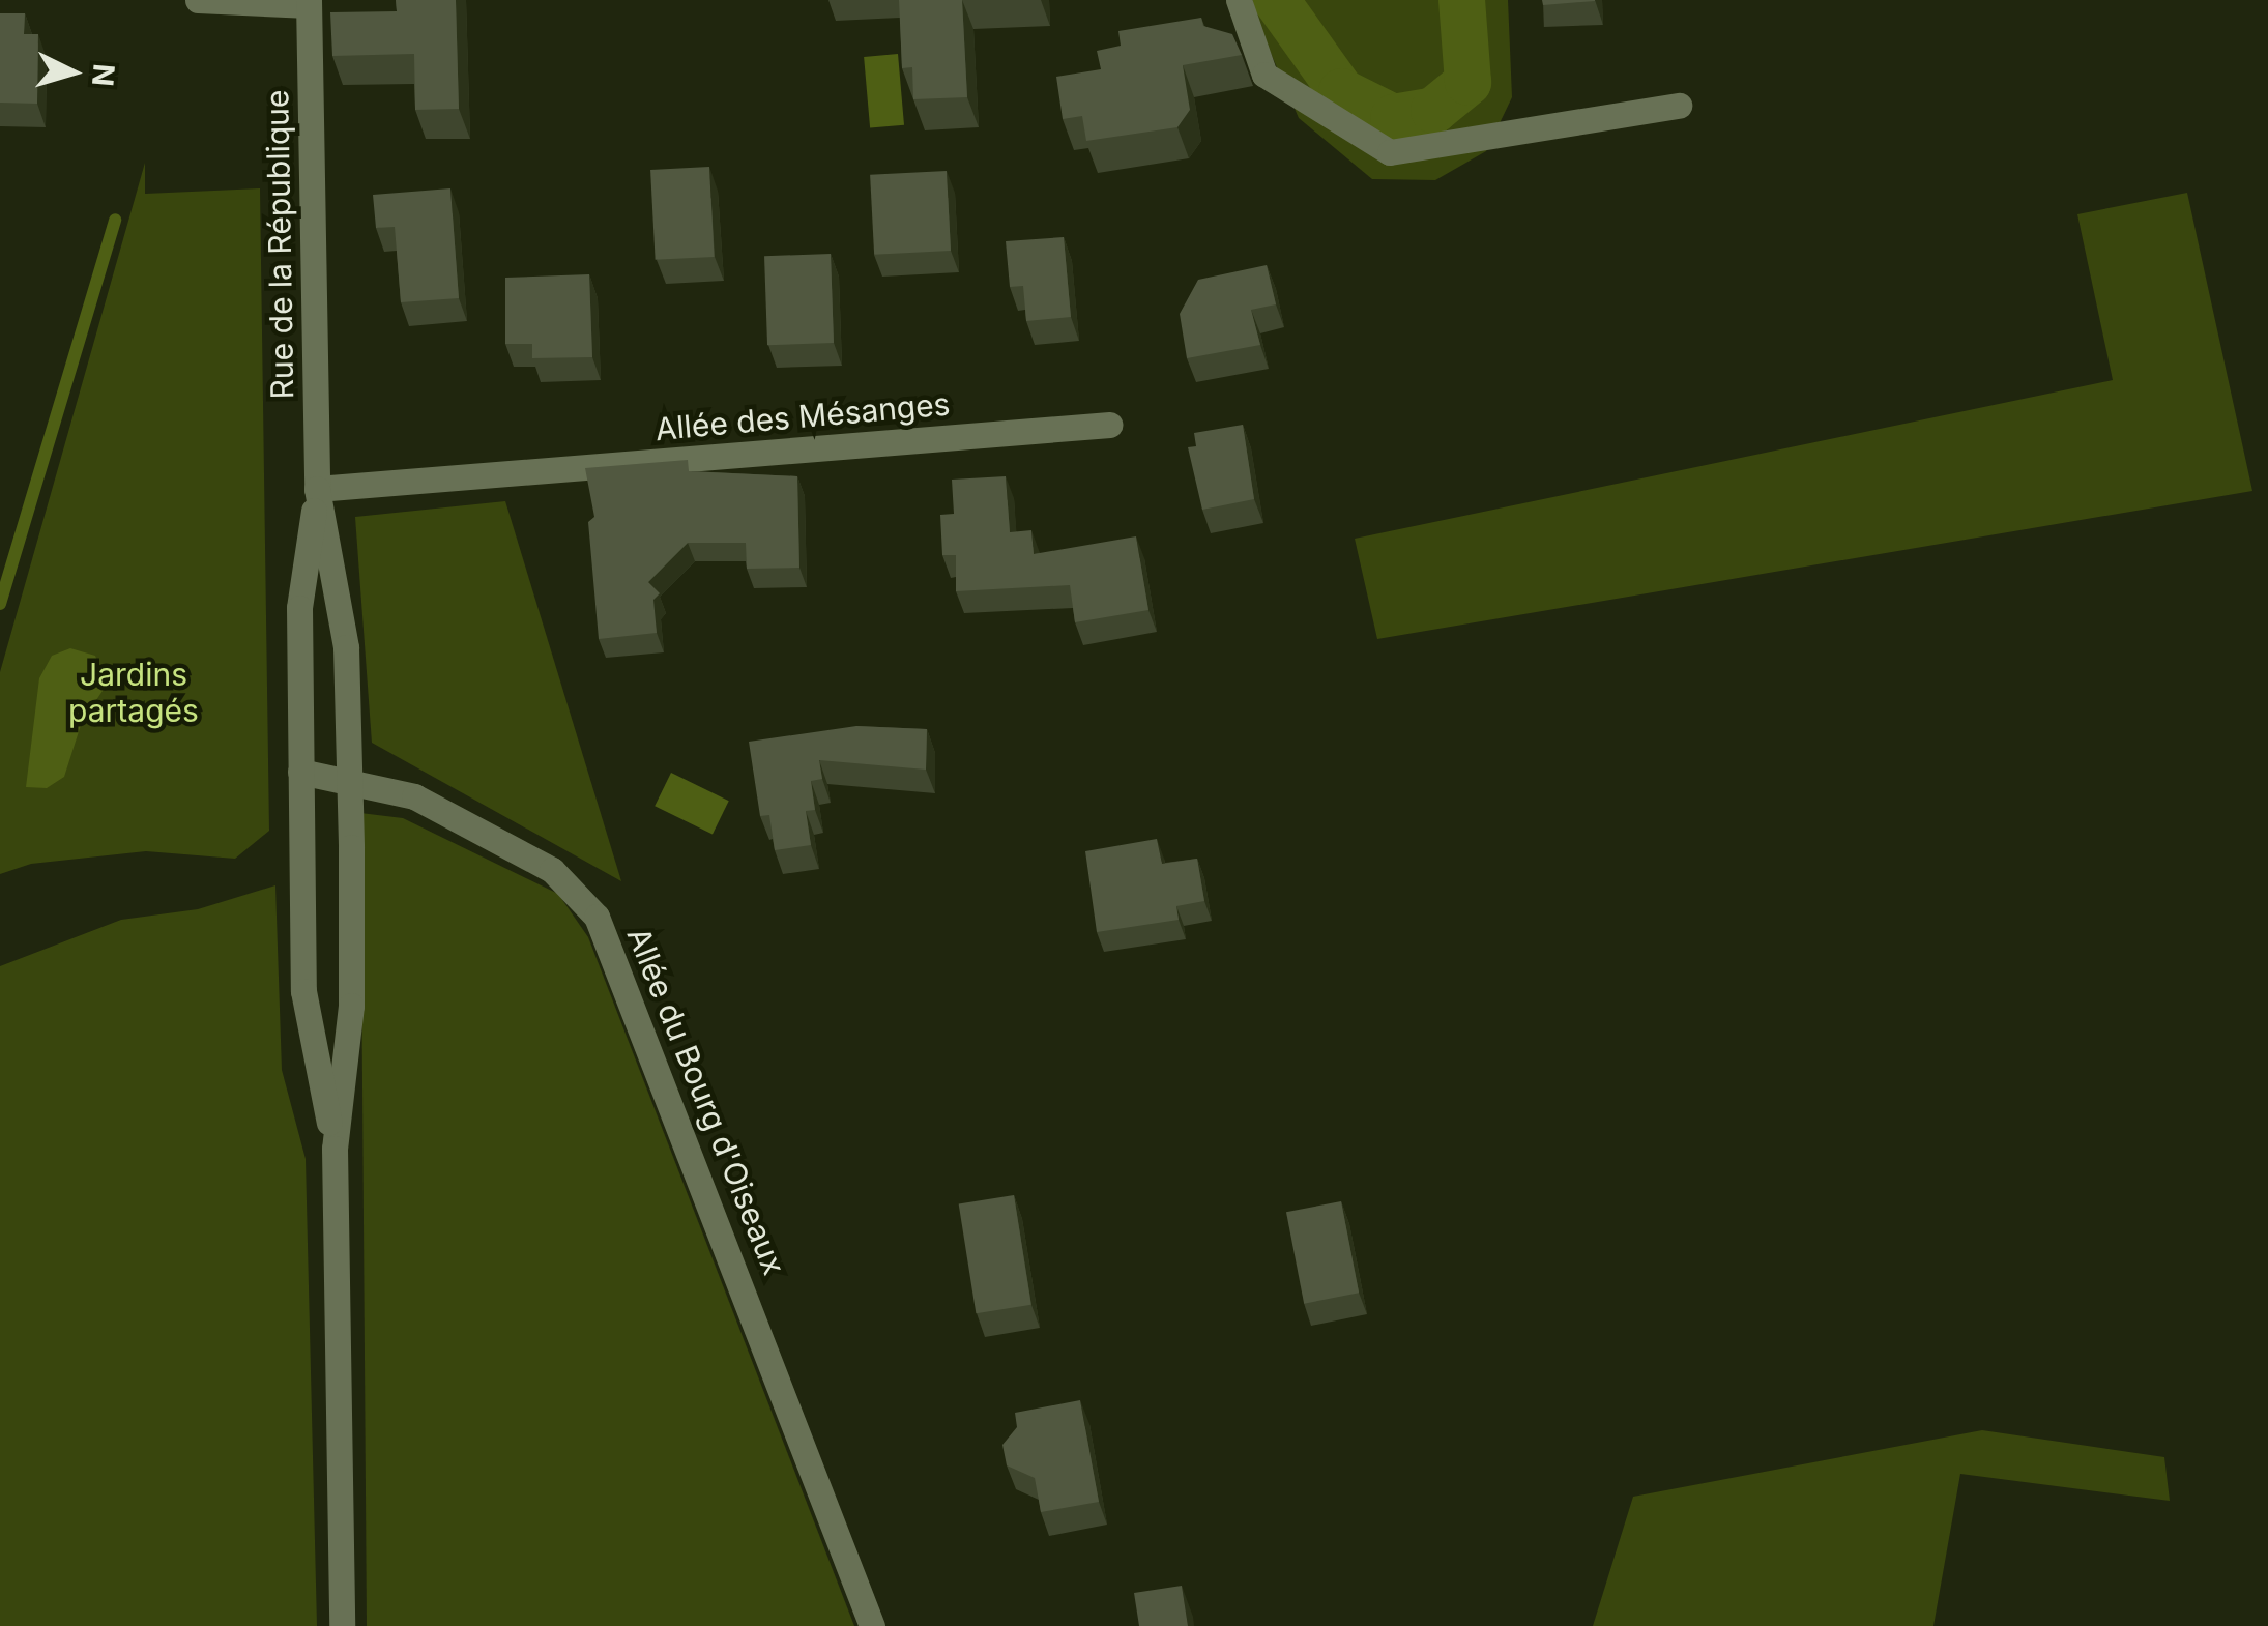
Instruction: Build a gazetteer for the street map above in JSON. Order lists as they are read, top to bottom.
{
  "streets": {
    "street": ["Rue de la République", "Allée des Mésanges", "Allée du Bourg d'Oiseaux"]
  },
  "crossings": [
    ["Rue de la République", "Allée des Mésanges"]
  ],
  "parks": ["Jardins partagés"],
  "north": "right"
}
